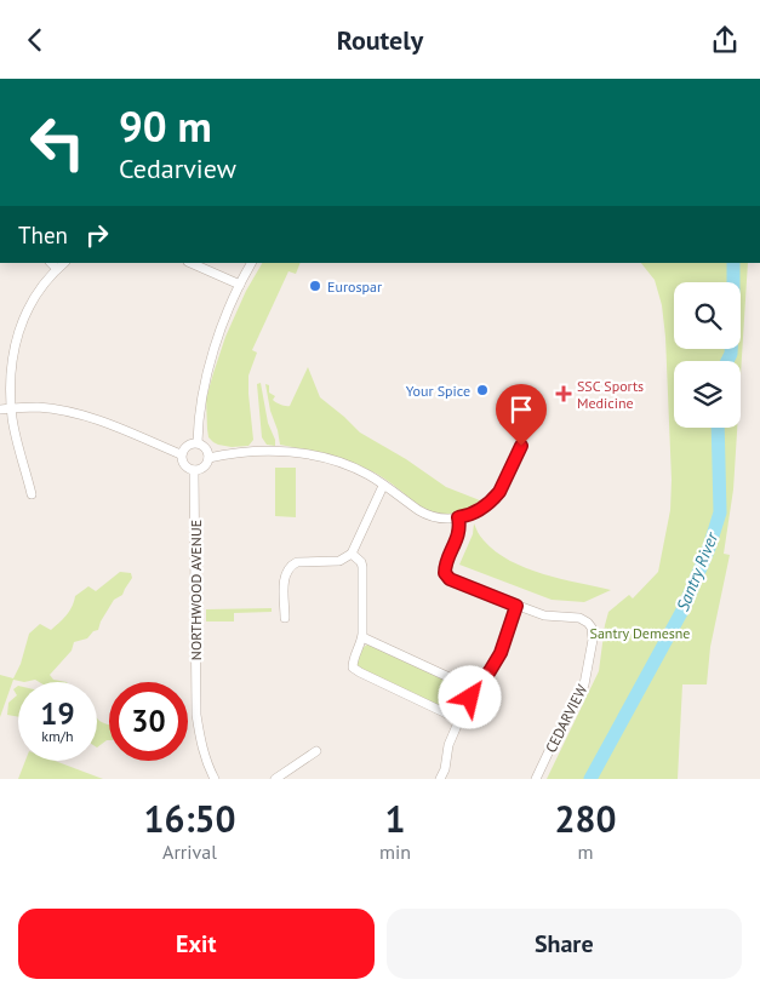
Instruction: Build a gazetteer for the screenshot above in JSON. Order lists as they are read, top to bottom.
{
  "streets": {
    "street": ["NORTHWOOD AVENUE", "CEDARVIEW"]
  },
  "water": ["Santry River"],
  "parks": ["Santry Demesne"],
  "places": {
    "other": ["Eurospar", "Your Spice"],
    "health": ["SSC Sports Medicine"]
  },
  "page": {
    "header": "Routely",
    "turn": ["90 m", "Cedarview"],
    "then": "Then",
    "speed": "19 km/h",
    "limit": "30",
    "eta": [
      "16:50",
      "Arrival",
      "1",
      "min",
      "280",
      "m"
    ],
    "buttons": ["Exit", "Share"]
  }
}
